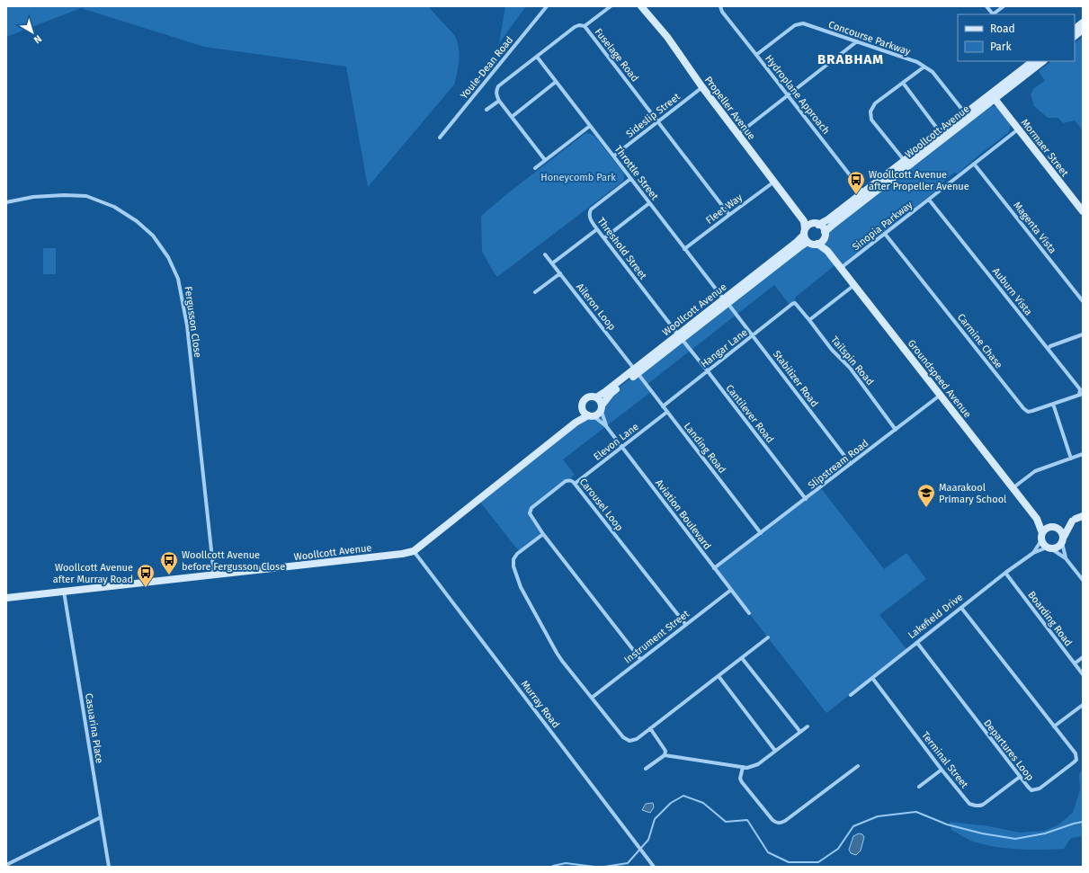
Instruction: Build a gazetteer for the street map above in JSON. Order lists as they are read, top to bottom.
{
  "streets": {
    "street": [
      "Concourse Parkway",
      "Fuselage Road",
      "Youle-Dean Road",
      "Hydroplane Approach",
      "Propeller Avenue",
      "Sideslip Street",
      "Woollcott Avenue",
      "Mormaer Street",
      "Throttle Street",
      "Fleet Way",
      "Sinopia Parkway",
      "Magenta Vista",
      "Threshold Street",
      "Auburn Vista",
      "Aileron Loop",
      "Fergusson Close",
      "Carmine Chase",
      "Hangar Lane",
      "Tailspin Road",
      "Stabilizer Road",
      "Groundspeed Avenue",
      "Cantilever Road",
      "Elevon Lane",
      "Landing Road",
      "Slipstream Road",
      "Carousel Loop",
      "Aviation Boulevard",
      "Lakefield Drive",
      "Boarding Road",
      "Instrument Street",
      "Murray Road",
      "Casuarina Place",
      "Departures Loop",
      "Terminal Street"
    ]
  },
  "crossings": [
    ["Concourse Parkway", "Hydroplane Approach"],
    ["Concourse Parkway", "Woollcott Avenue"],
    ["Fuselage Road", "Sideslip Street"],
    ["Fuselage Road", "Throttle Street"],
    ["Fuselage Road", "Fleet Way"],
    ["Hydroplane Approach", "Woollcott Avenue"],
    ["Propeller Avenue", "Sideslip Street"],
    ["Propeller Avenue", "Fleet Way"],
    ["Sideslip Street", "Throttle Street"],
    ["Woollcott Avenue", "Mormaer Street"],
    ["Woollcott Avenue", "Throttle Street"],
    ["Woollcott Avenue", "Threshold Street"],
    ["Woollcott Avenue", "Aileron Loop"],
    ["Woollcott Avenue", "Fergusson Close"],
    ["Woollcott Avenue", "Stabilizer Road"],
    ["Woollcott Avenue", "Groundspeed Avenue"],
    ["Woollcott Avenue", "Cantilever Road"],
    ["Woollcott Avenue", "Landing Road"],
    ["Woollcott Avenue", "Aviation Boulevard"],
    ["Woollcott Avenue", "Murray Road"],
    ["Woollcott Avenue", "Casuarina Place"],
    ["Mormaer Street", "Sinopia Parkway"],
    ["Throttle Street", "Fleet Way"],
    ["Throttle Street", "Threshold Street"],
    ["Throttle Street", "Stabilizer Road"],
    ["Sinopia Parkway", "Magenta Vista"],
    ["Sinopia Parkway", "Auburn Vista"],
    ["Sinopia Parkway", "Carmine Chase"],
    ["Sinopia Parkway", "Groundspeed Avenue"],
    ["Threshold Street", "Cantilever Road"],
    ["Auburn Vista", "Carmine Chase"],
    ["Aileron Loop", "Landing Road"],
    ["Hangar Lane", "Tailspin Road"],
    ["Hangar Lane", "Stabilizer Road"],
    ["Hangar Lane", "Cantilever Road"],
    ["Hangar Lane", "Landing Road"],
    ["Tailspin Road", "Slipstream Road"],
    ["Stabilizer Road", "Slipstream Road"],
    ["Groundspeed Avenue", "Slipstream Road"],
    ["Groundspeed Avenue", "Lakefield Drive"],
    ["Cantilever Road", "Slipstream Road"],
    ["Elevon Lane", "Landing Road"],
    ["Elevon Lane", "Carousel Loop"],
    ["Elevon Lane", "Aviation Boulevard"],
    ["Landing Road", "Slipstream Road"],
    ["Slipstream Road", "Aviation Boulevard"],
    ["Carousel Loop", "Instrument Street"],
    ["Aviation Boulevard", "Instrument Street"],
    ["Lakefield Drive", "Boarding Road"],
    ["Lakefield Drive", "Departures Loop"],
    ["Lakefield Drive", "Terminal Street"],
    ["Departures Loop", "Terminal Street"]
  ],
  "districts": ["BRABHAM"],
  "parks": ["Honeycomb Park"],
  "places": {
    "bus stop": ["Woollcott Avenue after Propeller Avenue", "Woollcott Avenue before Fergusson Close", "Woollcott Avenue after Murray Road"],
    "school or university": ["Maarakool Primary School"]
  },
  "legend": ["Road", "Park"],
  "north": "bottom right"
}
